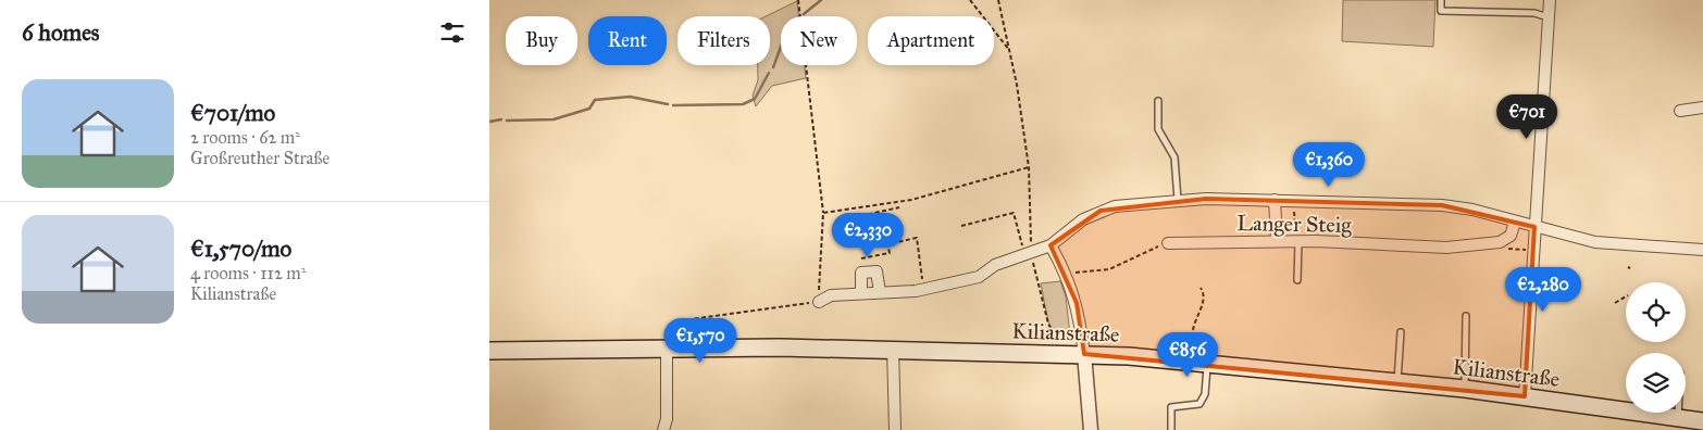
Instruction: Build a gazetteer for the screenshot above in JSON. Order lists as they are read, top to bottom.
{
  "streets": {
    "main road": ["Kilianstraße"],
    "street": ["Langer Steig"]
  },
  "page": {
    "heading": "6 homes",
    "chip": [
      "Buy",
      "Rent",
      "Filters",
      "New",
      "Apartment"
    ],
    "list": [
      {
        "name": "€701/mo",
        "note": "2 rooms · 62 m² · Großreuther Straße"
      },
      {
        "name": "€1,570/mo",
        "note": "4 rooms · 112 m² · Kilianstraße"
      }
    ],
    "price": [
      "€701",
      "€1,360",
      "€2,330",
      "€2,280",
      "€1,570",
      "€856"
    ]
  }
}
